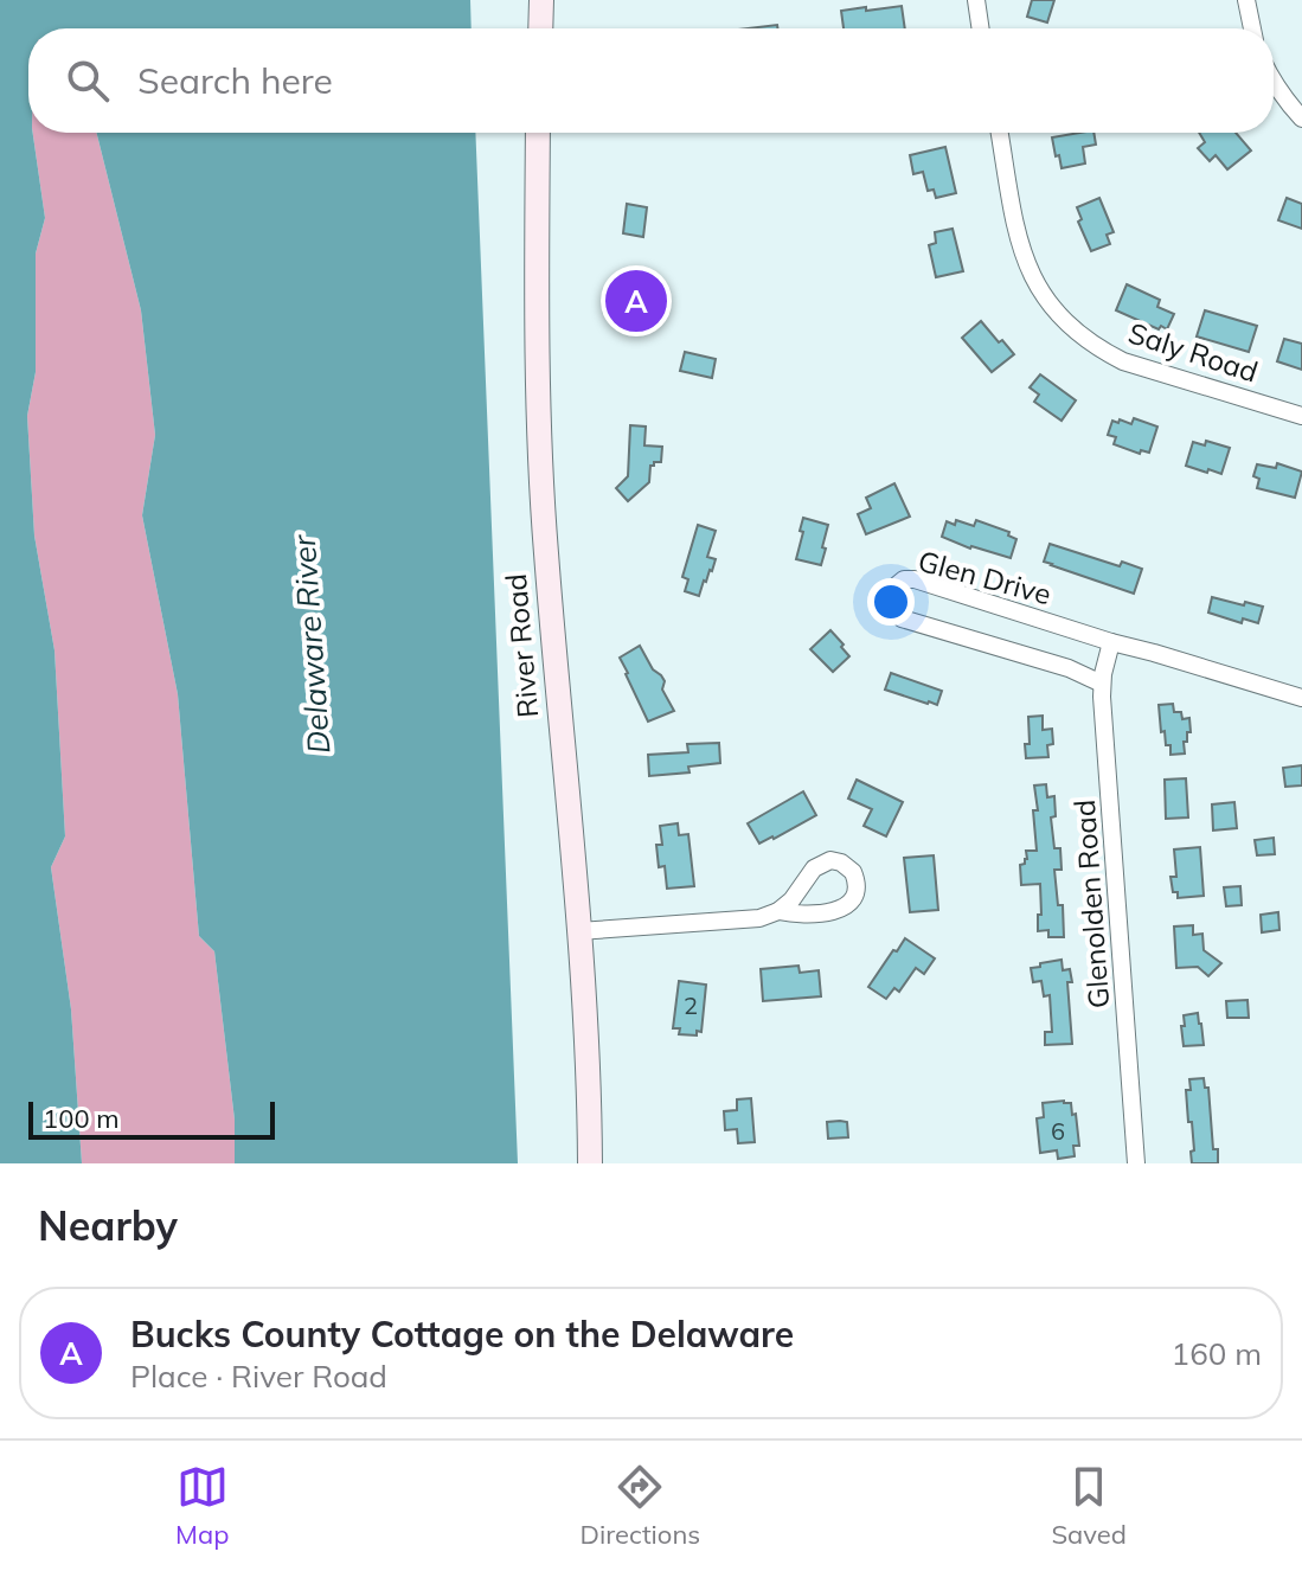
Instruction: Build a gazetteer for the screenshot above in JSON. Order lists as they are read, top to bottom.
{
  "streets": {
    "main road": ["River Road"],
    "street": ["Saly Road", "Glen Drive", "Glenolden Road"]
  },
  "crossings": [
    ["Glen Drive", "Glenolden Road"]
  ],
  "water": ["Delaware River"],
  "house_numbers": ["2", "6"],
  "scale_bar": "100 m",
  "page": {
    "search": "Search here",
    "pins": "A",
    "scale": "100 m",
    "heading": "Nearby",
    "list": [
      {
        "mark": "A",
        "name": "Bucks County Cottage on the Delaware",
        "note": "Place · River Road",
        "value": "160 m"
      }
    ],
    "nav": ["Map", "Directions", "Saved"]
  }
}
